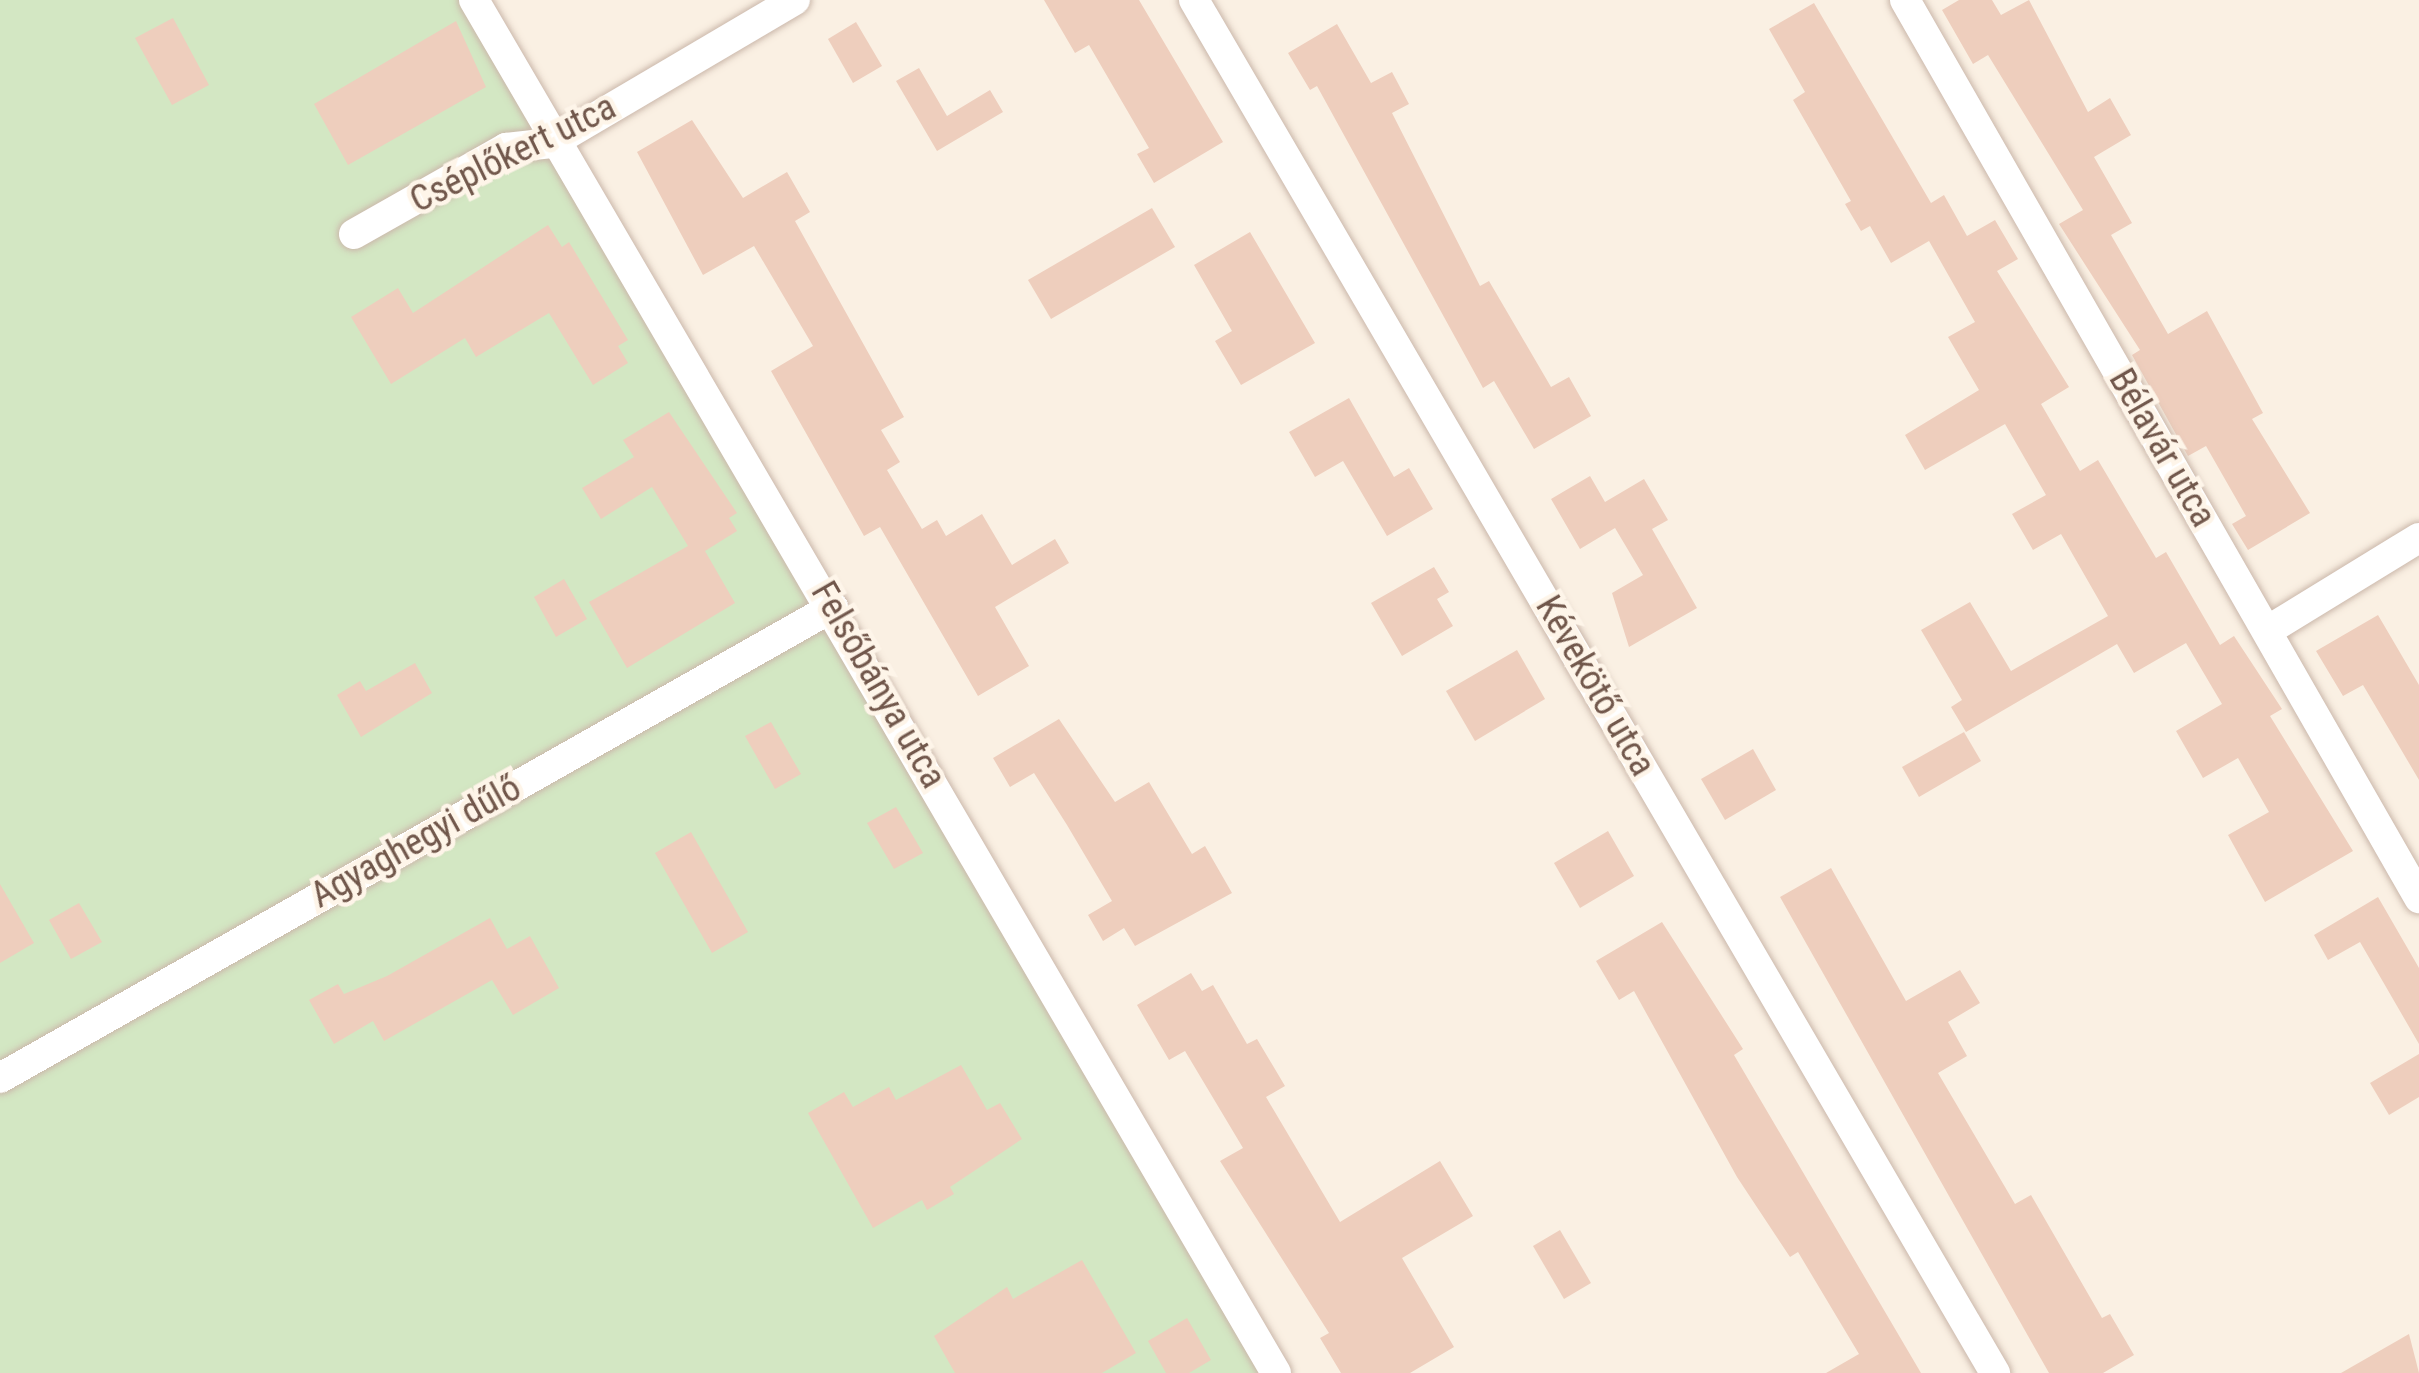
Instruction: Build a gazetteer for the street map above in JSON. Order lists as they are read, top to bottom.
{
  "streets": {
    "street": [
      "Cséplőkert utca",
      "Bélavár utca",
      "Felsőbánya utca",
      "Kévekötő utca",
      "Agyaghegyi dűlő"
    ]
  },
  "crossings": [
    ["Cséplőkert utca", "Felsőbánya utca"],
    ["Felsőbánya utca", "Agyaghegyi dűlő"]
  ]
}
